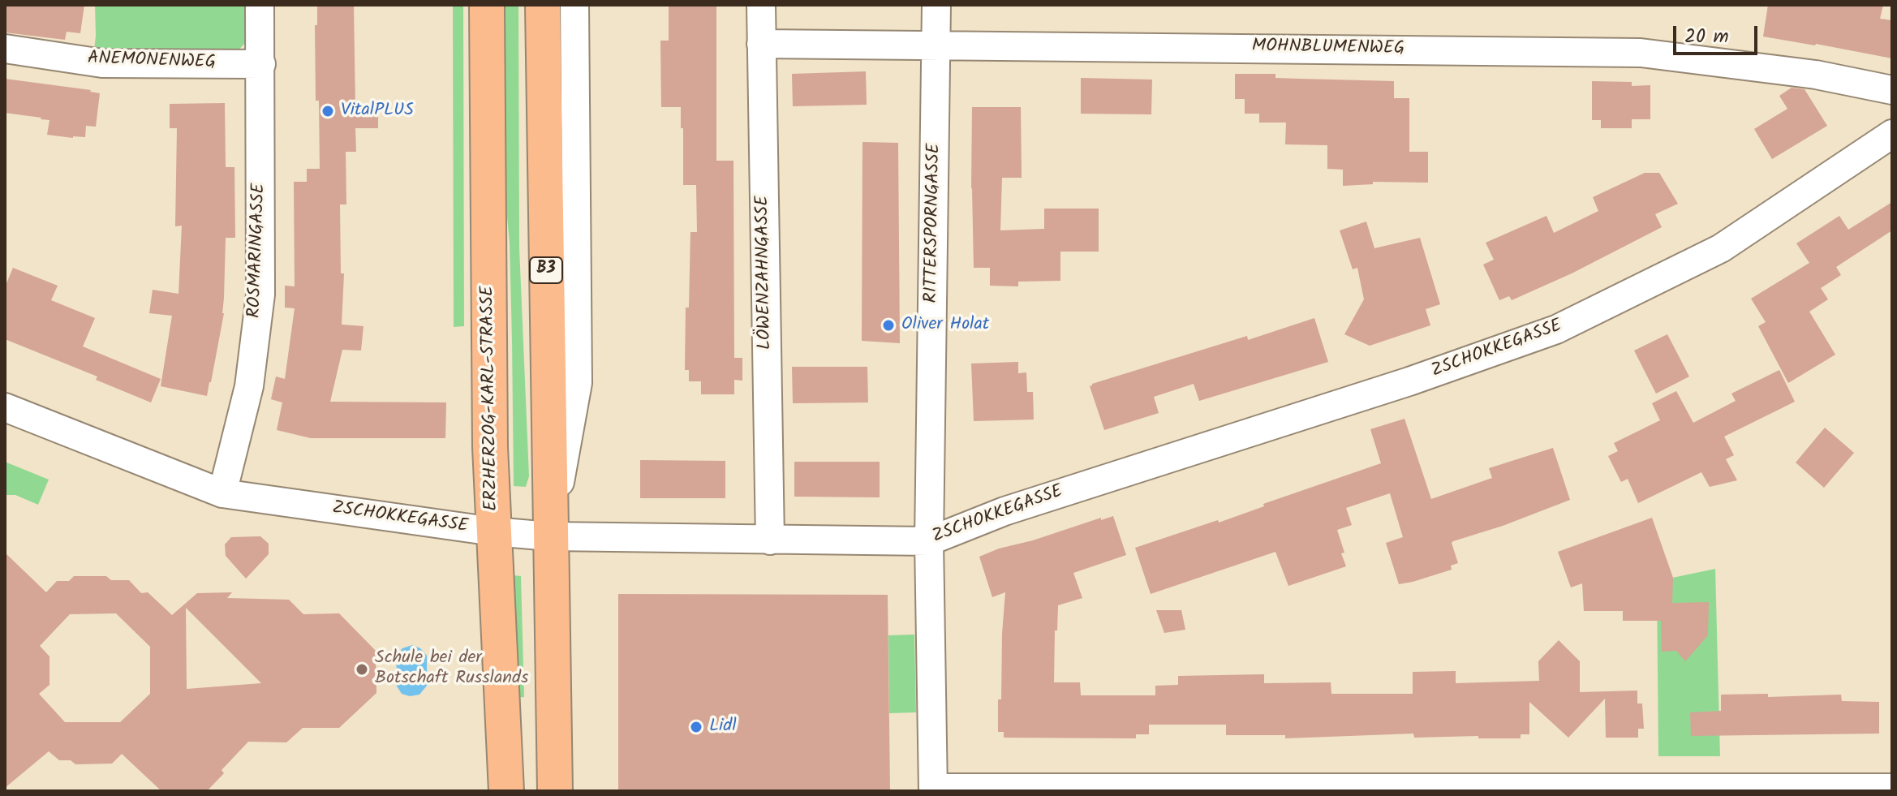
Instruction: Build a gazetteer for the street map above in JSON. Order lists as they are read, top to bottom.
{
  "streets": {
    "main road": ["B3", "ERZHERZOG-KARL-STRASSE"],
    "street": [
      "MOHNBLUMENWEG",
      "ANEMONENWEG",
      "RITTERSPORNGASSE",
      "ROSMARINGASSE",
      "LÖWENZAHNGASSE",
      "ZSCHOKKEGASSE"
    ]
  },
  "crossings": [
    ["MOHNBLUMENWEG", "RITTERSPORNGASSE"],
    ["MOHNBLUMENWEG", "LÖWENZAHNGASSE"],
    ["ANEMONENWEG", "ROSMARINGASSE"],
    ["RITTERSPORNGASSE", "ZSCHOKKEGASSE"],
    ["ROSMARINGASSE", "ZSCHOKKEGASSE"],
    ["B3", "ZSCHOKKEGASSE"],
    ["LÖWENZAHNGASSE", "ZSCHOKKEGASSE"],
    ["ZSCHOKKEGASSE", "ERZHERZOG-KARL-STRASSE"]
  ],
  "places": [
    "VitalPLUS",
    "Oliver Holat",
    "Schule bei der Botschaft Russlands",
    "Lidl"
  ],
  "scale_bar": "20 m"
}
